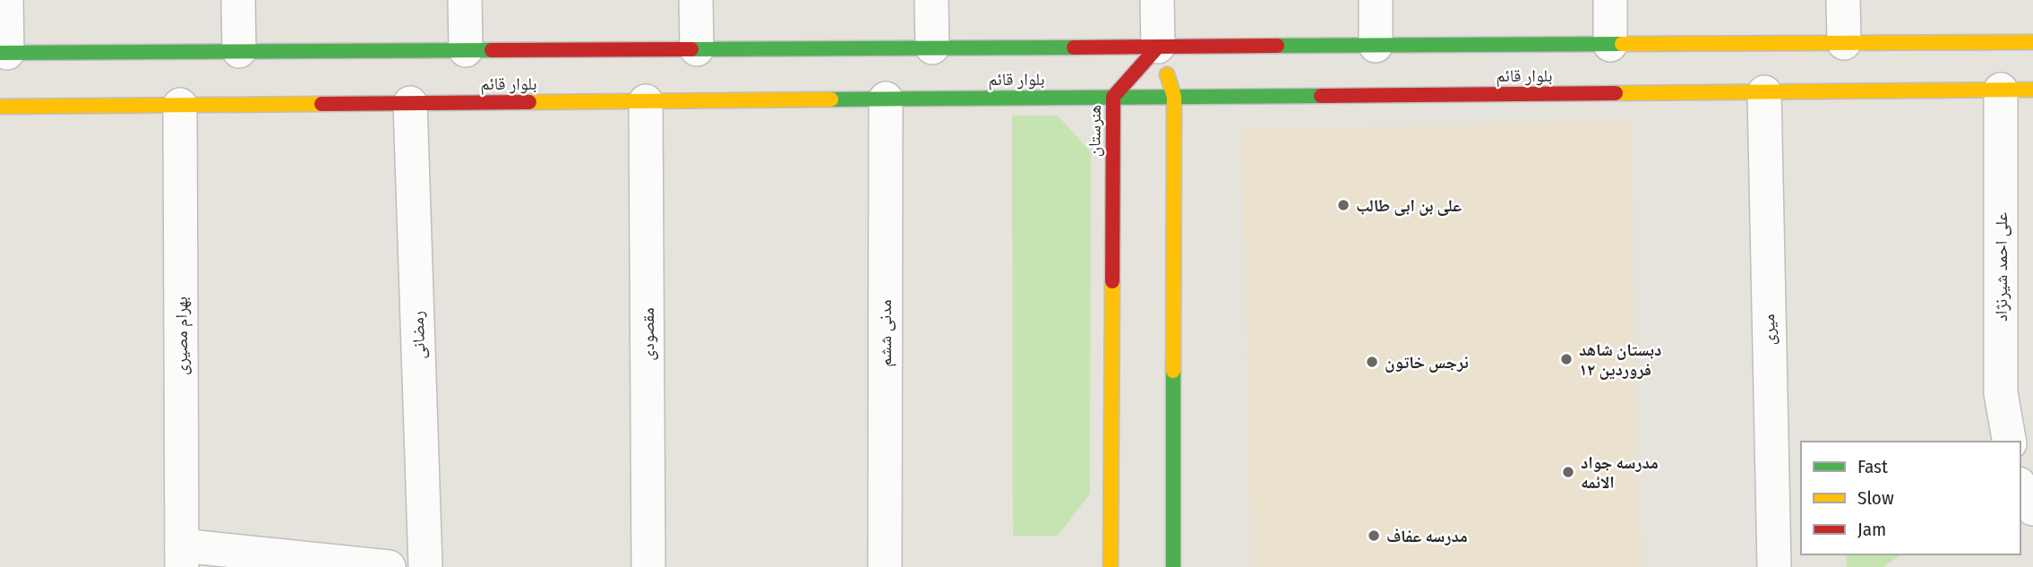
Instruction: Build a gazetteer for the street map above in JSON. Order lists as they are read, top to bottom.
{
  "streets": {
    "main road": ["بلوار قائم", "هنرستان"],
    "street": [
      "علی احمد شیرنژاد",
      "میری",
      "مدنی ششم",
      "مقصودی",
      "رمضانی",
      "بهرام مصیری"
    ]
  },
  "crossings": [
    ["بلوار قائم", "هنرستان"],
    ["بلوار قائم", "علی احمد شیرنژاد"],
    ["بلوار قائم", "میری"],
    ["بلوار قائم", "مدنی ششم"],
    ["بلوار قائم", "مقصودی"],
    ["بلوار قائم", "رمضانی"],
    ["بلوار قائم", "بهرام مصیری"]
  ],
  "places": [
    "علی بن ابی طالب",
    "دبستان شاهد ۱۲ فروردین",
    "نرجس خاتون",
    "مدرسه جواد الائمه",
    "مدرسه عفاف"
  ],
  "legend": ["Fast", "Slow", "Jam"]
}
